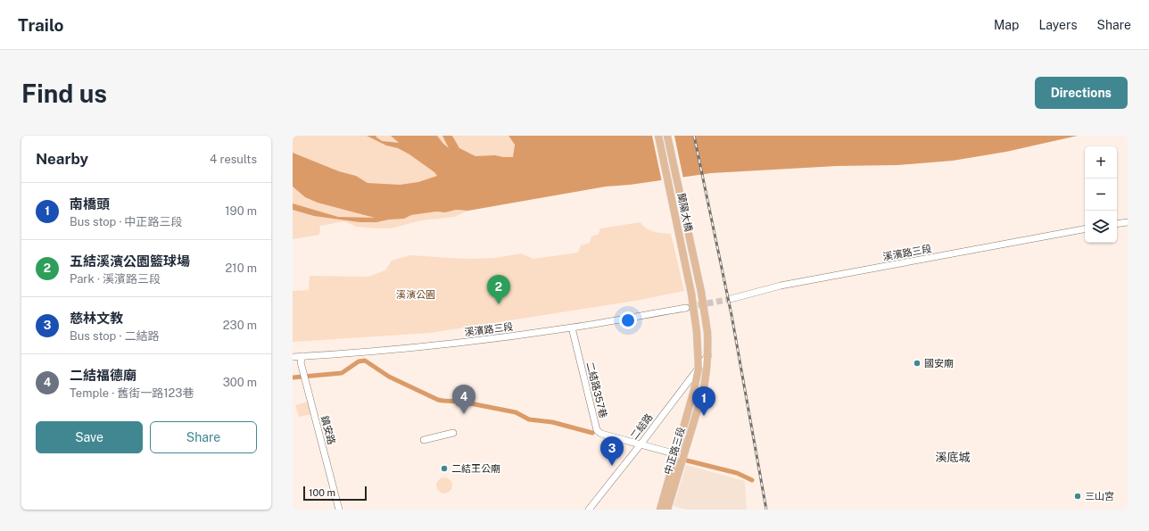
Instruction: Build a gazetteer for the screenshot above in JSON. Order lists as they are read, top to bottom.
{
  "streets": {
    "main road": ["蘭陽大橋", "中正路三段"],
    "street": [
      "溪濱路三段",
      "二結路357巷",
      "二結路",
      "鎮安路"
    ]
  },
  "crossings": [
    ["蘭陽大橋", "中正路三段"],
    ["溪濱路三段", "二結路357巷"],
    ["溪濱路三段", "鎮安路"],
    ["二結路357巷", "二結路"],
    ["二結路357巷", "中正路三段"],
    ["二結路", "中正路三段"]
  ],
  "districts": ["溪底城"],
  "parks": ["溪濱公園"],
  "places": ["國安廟", "二結王公廟", "三山宮"],
  "scale_bar": "100 m",
  "page": {
    "header": "Trailo",
    "nav": ["Map", "Layers", "Share"],
    "buttons": [
      "Directions",
      ["Save", "Share"]
    ],
    "title": "Find us",
    "heading": ["Nearby", "4 results"],
    "map_buttons": ["+", "−"],
    "list": [
      {
        "mark": "1",
        "name": "南橋頭",
        "note": "Bus stop · 中正路三段",
        "value": "190 m"
      },
      {
        "mark": "2",
        "name": "五結溪濱公園籃球場",
        "note": "Park · 溪濱路三段",
        "value": "210 m"
      },
      {
        "mark": "3",
        "name": "慈林文教",
        "note": "Bus stop · 二結路",
        "value": "230 m"
      },
      {
        "mark": "4",
        "name": "二結福德廟",
        "note": "Temple · 舊街一路123巷",
        "value": "300 m"
      }
    ],
    "pins": [
      "2",
      "4",
      "1",
      "3"
    ],
    "scale": "100 m"
  }
}
